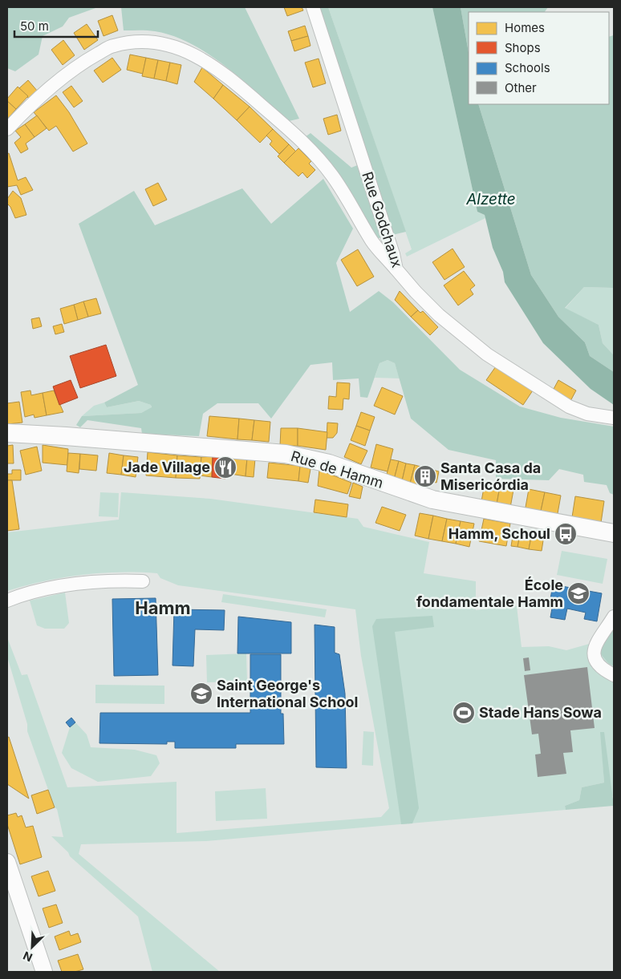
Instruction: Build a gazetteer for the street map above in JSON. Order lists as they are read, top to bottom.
{
  "streets": {
    "main road": ["Rue de Hamm"],
    "street": ["Rue Godchaux"]
  },
  "districts": ["Hamm"],
  "water": ["Alzette"],
  "places": {
    "restaurant": ["Jade Village"],
    "building": ["Santa Casa da Misericórdia"],
    "bus stop": ["Hamm, Schoul"],
    "school or university": ["École fondamentale Hamm", "Saint George's International School"],
    "sports": ["Stade Hans Sowa"]
  },
  "legend": [
    "Homes",
    "Shops",
    "Schools",
    "Other"
  ],
  "scale_bar": "50 m",
  "north": "bottom left"
}
